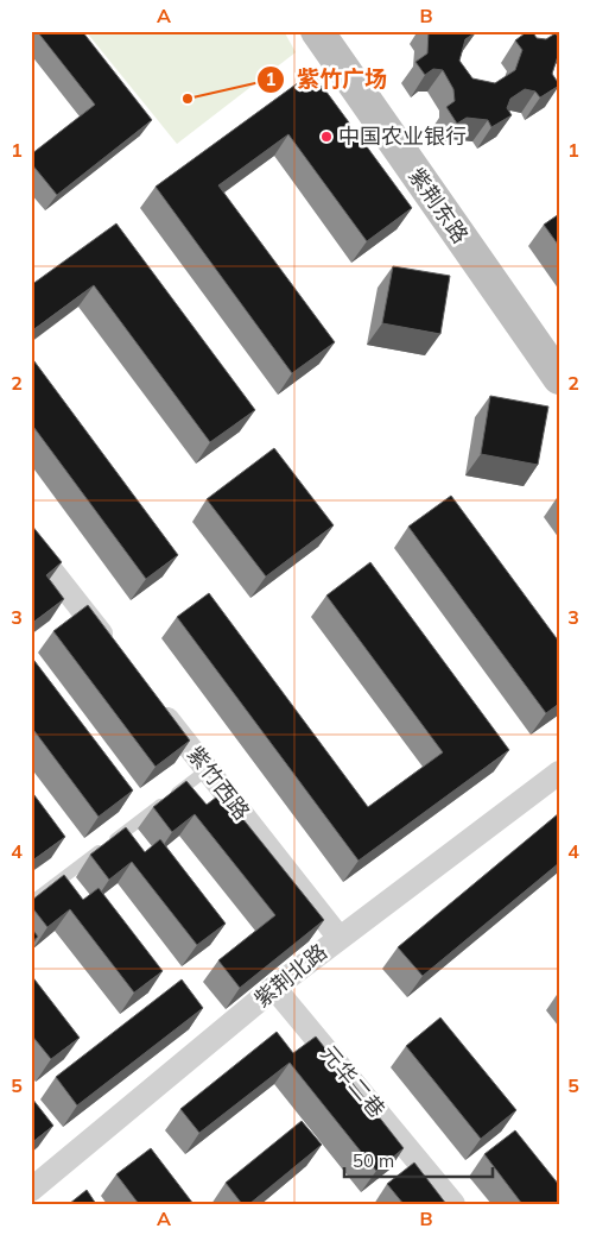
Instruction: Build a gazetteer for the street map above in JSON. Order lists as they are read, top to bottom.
{
  "streets": {
    "street": [
      "紫荆东路",
      "紫竹西路",
      "紫荆北路",
      "元华二巷"
    ]
  },
  "crossings": [
    ["紫竹西路", "紫荆北路"],
    ["紫荆北路", "元华二巷"]
  ],
  "places": ["紫竹广场", "中国农业银行"],
  "scale_bar": "50 m",
  "grid": {
    "columns": ["A", "B"],
    "rows": [
      "1",
      "2",
      "3",
      "4",
      "5"
    ]
  }
}
